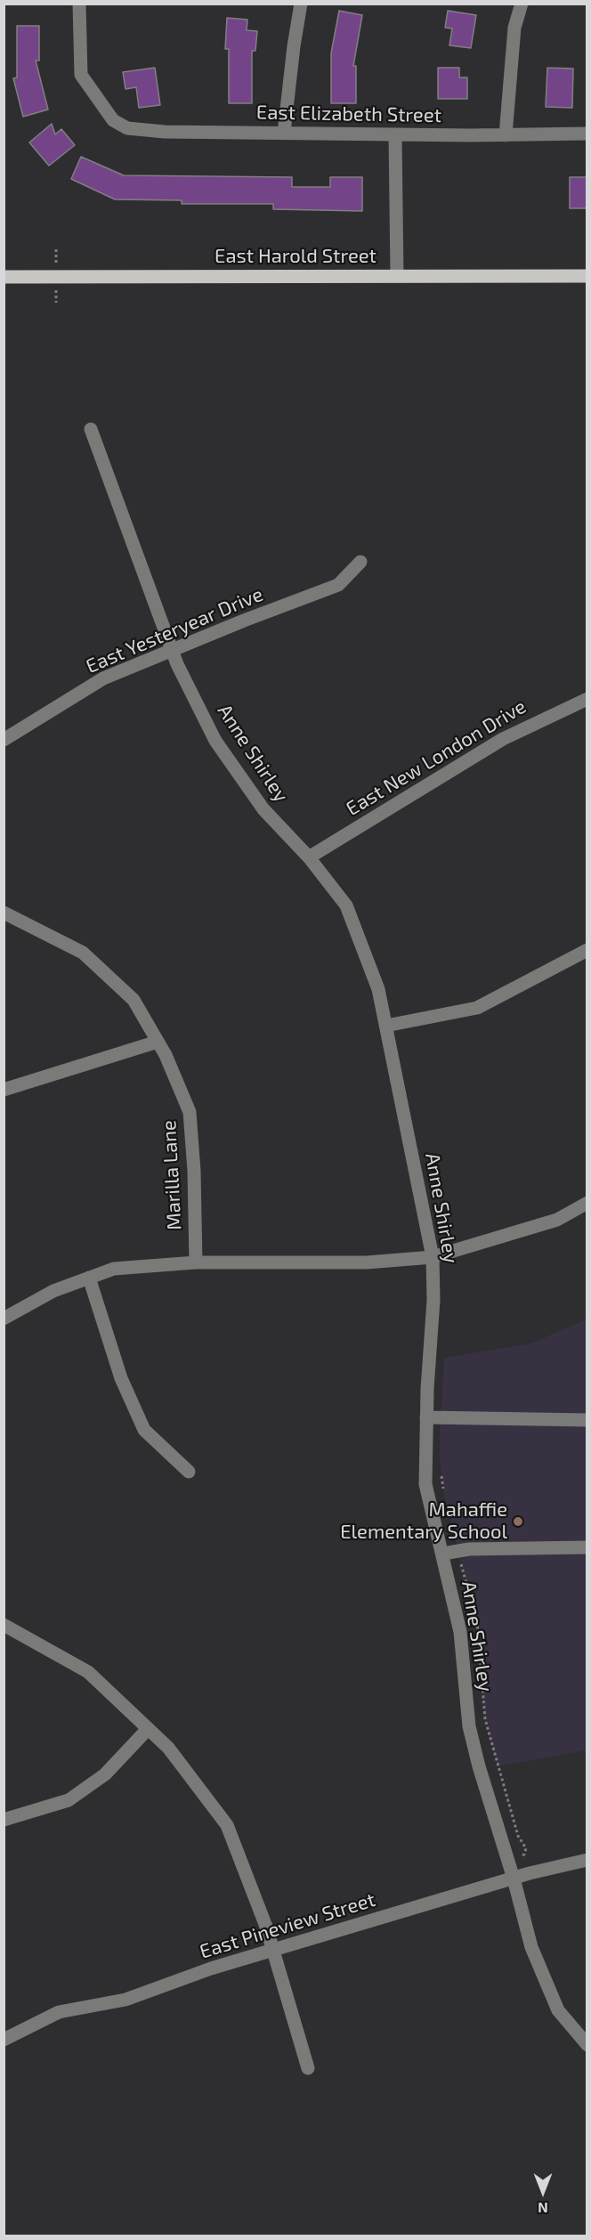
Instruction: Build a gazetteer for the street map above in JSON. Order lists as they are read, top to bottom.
{
  "streets": {
    "main road": ["East Harold Street"],
    "street": [
      "East Elizabeth Street",
      "East Yesteryear Drive",
      "Anne Shirley",
      "East New London Drive",
      "Marilla Lane",
      "East Pineview Street"
    ]
  },
  "crossings": [
    ["East Yesteryear Drive", "Anne Shirley"],
    ["Anne Shirley", "East New London Drive"],
    ["Anne Shirley", "East Pineview Street"]
  ],
  "places": ["Mahaffie Elementary School"],
  "north": "bottom"
}
